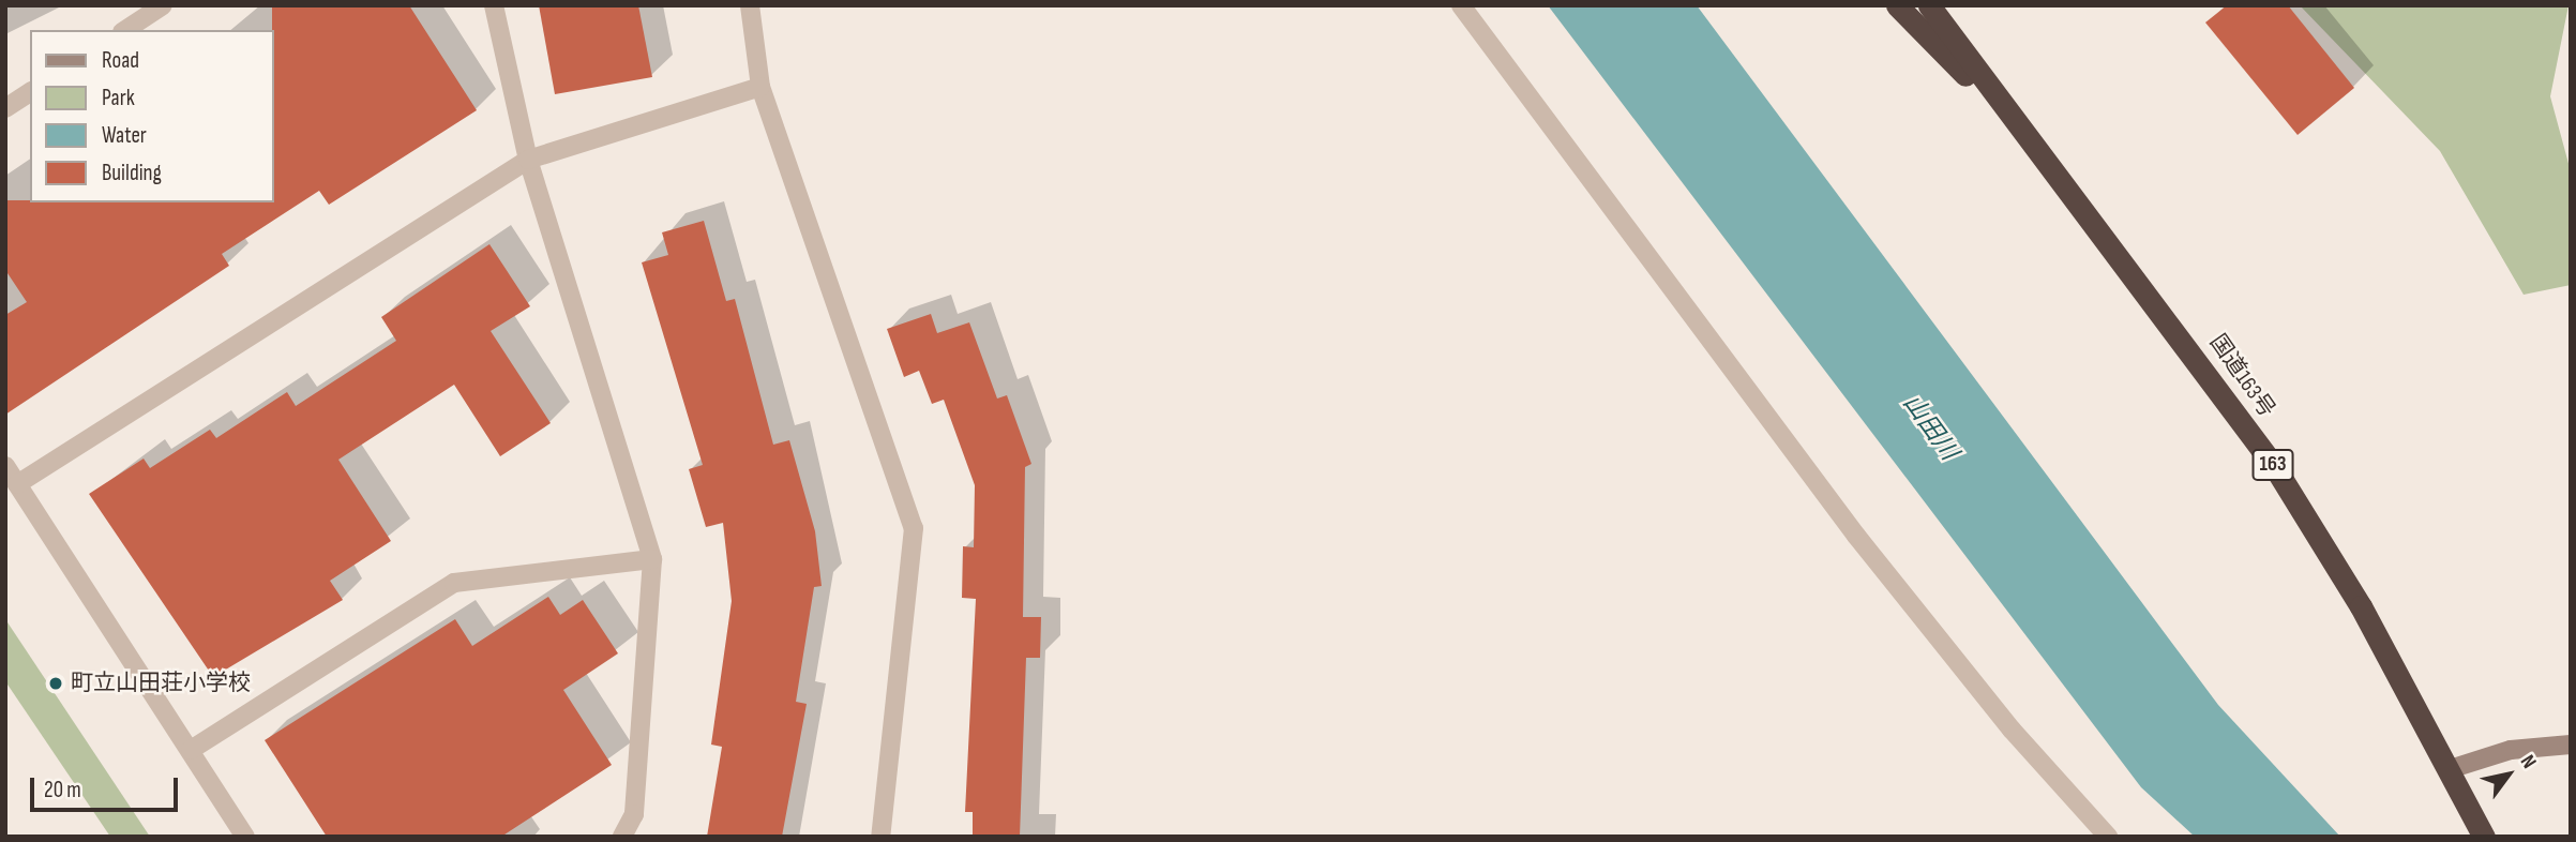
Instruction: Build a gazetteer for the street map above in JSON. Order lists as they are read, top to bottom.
{
  "streets": {
    "highway": ["国道163号", "163"]
  },
  "water": ["山田川"],
  "places": ["町立山田荘小学校"],
  "legend": [
    "Road",
    "Park",
    "Water",
    "Building"
  ],
  "scale_bar": "20 m",
  "north": "top right"
}
